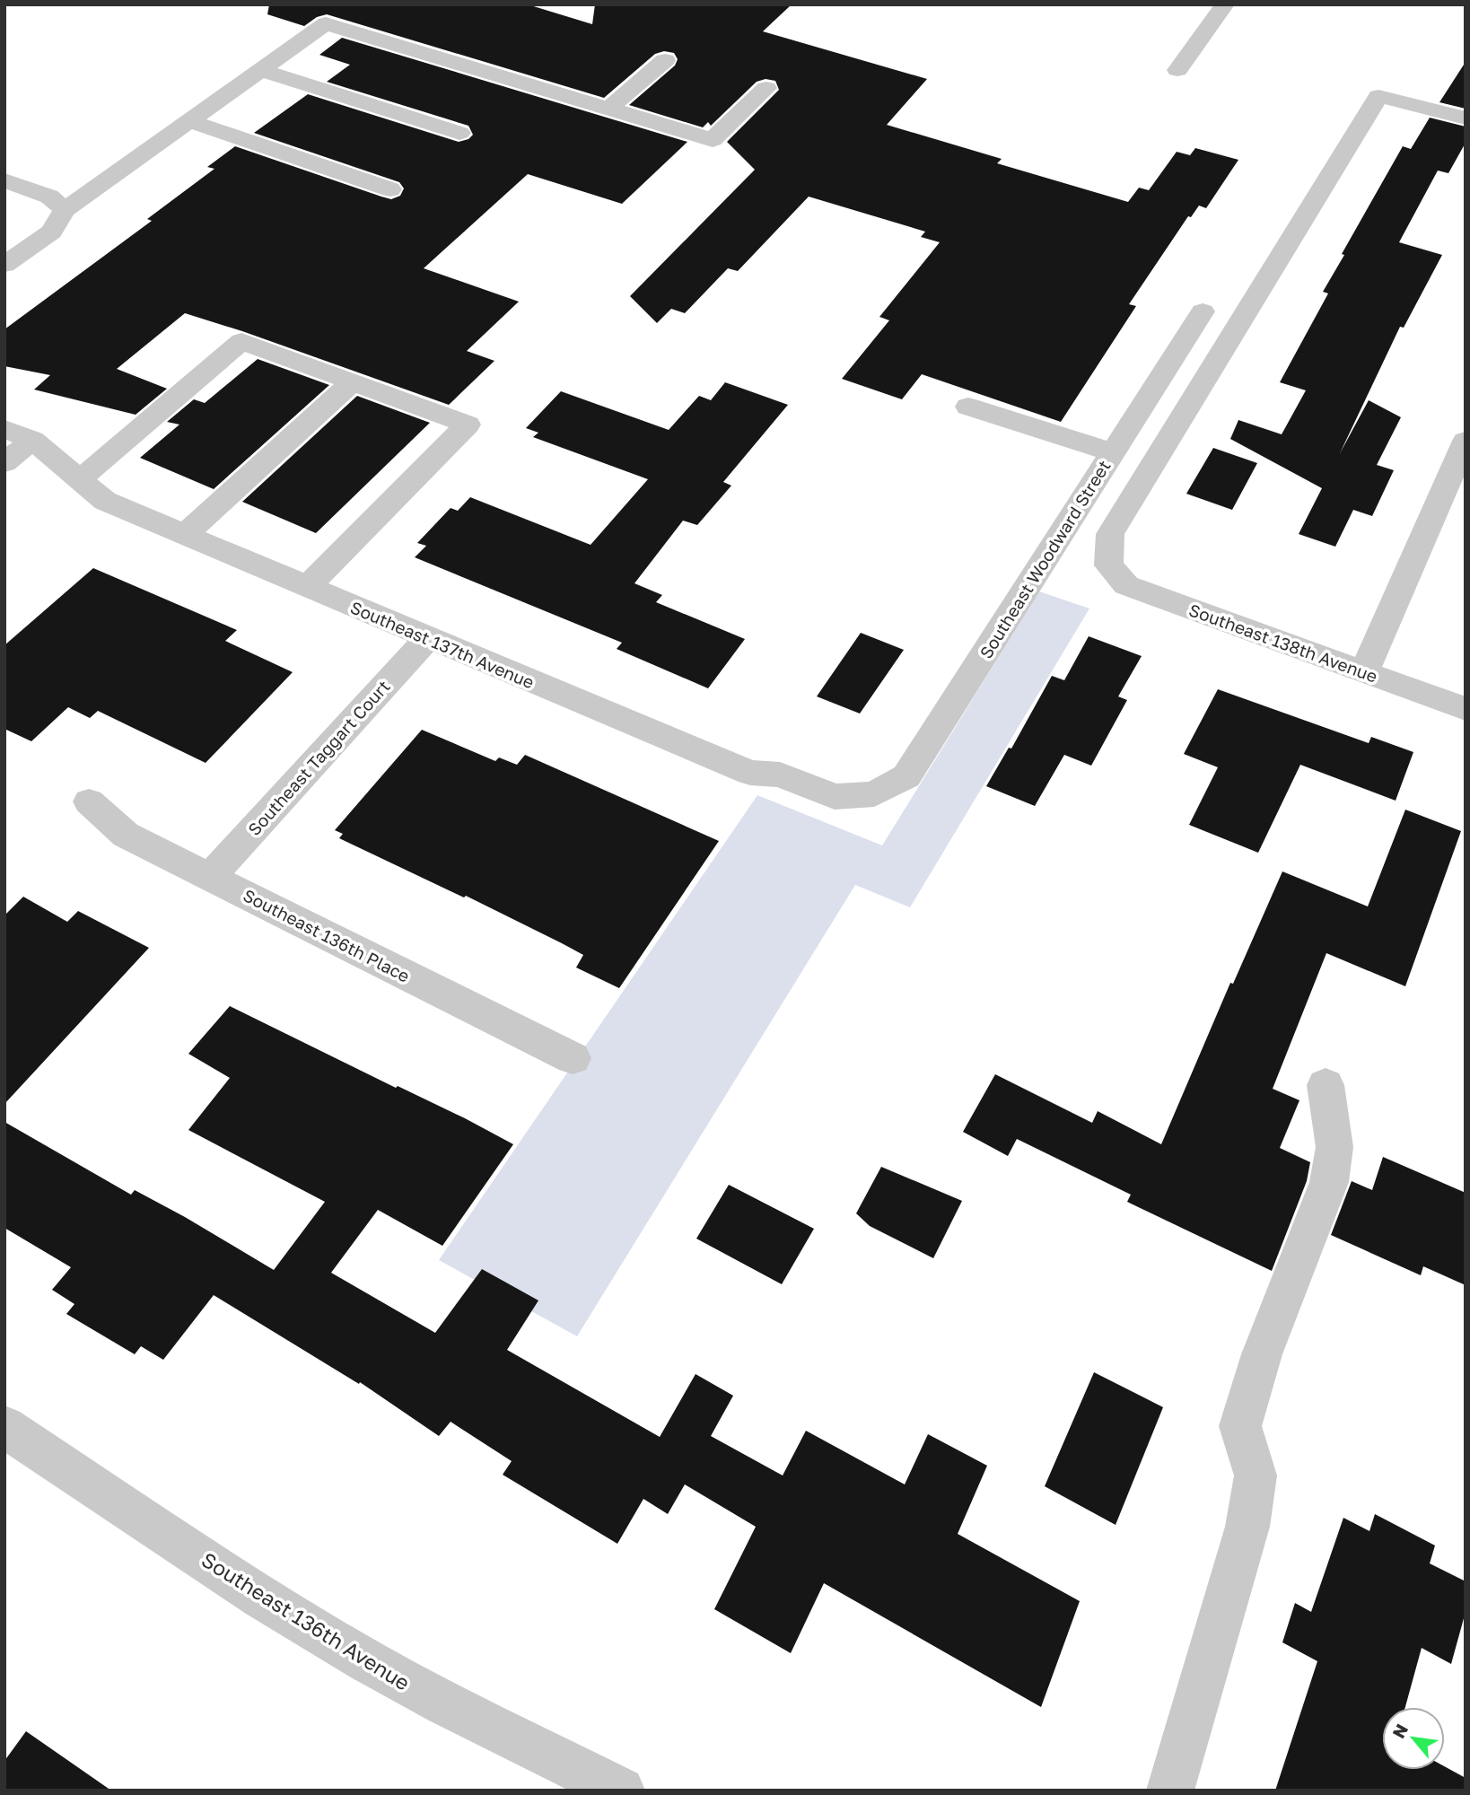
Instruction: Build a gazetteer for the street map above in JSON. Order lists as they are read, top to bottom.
{
  "streets": {
    "street": [
      "Southeast Woodward Street",
      "Southeast 138th Avenue",
      "Southeast 137th Avenue",
      "Southeast Taggart Court",
      "Southeast 136th Place",
      "Southeast 136th Avenue"
    ]
  },
  "crossings": [
    ["Southeast Woodward Street", "Southeast 137th Avenue"],
    ["Southeast 137th Avenue", "Southeast Taggart Court"],
    ["Southeast Taggart Court", "Southeast 136th Place"]
  ],
  "north": "top left"
}
